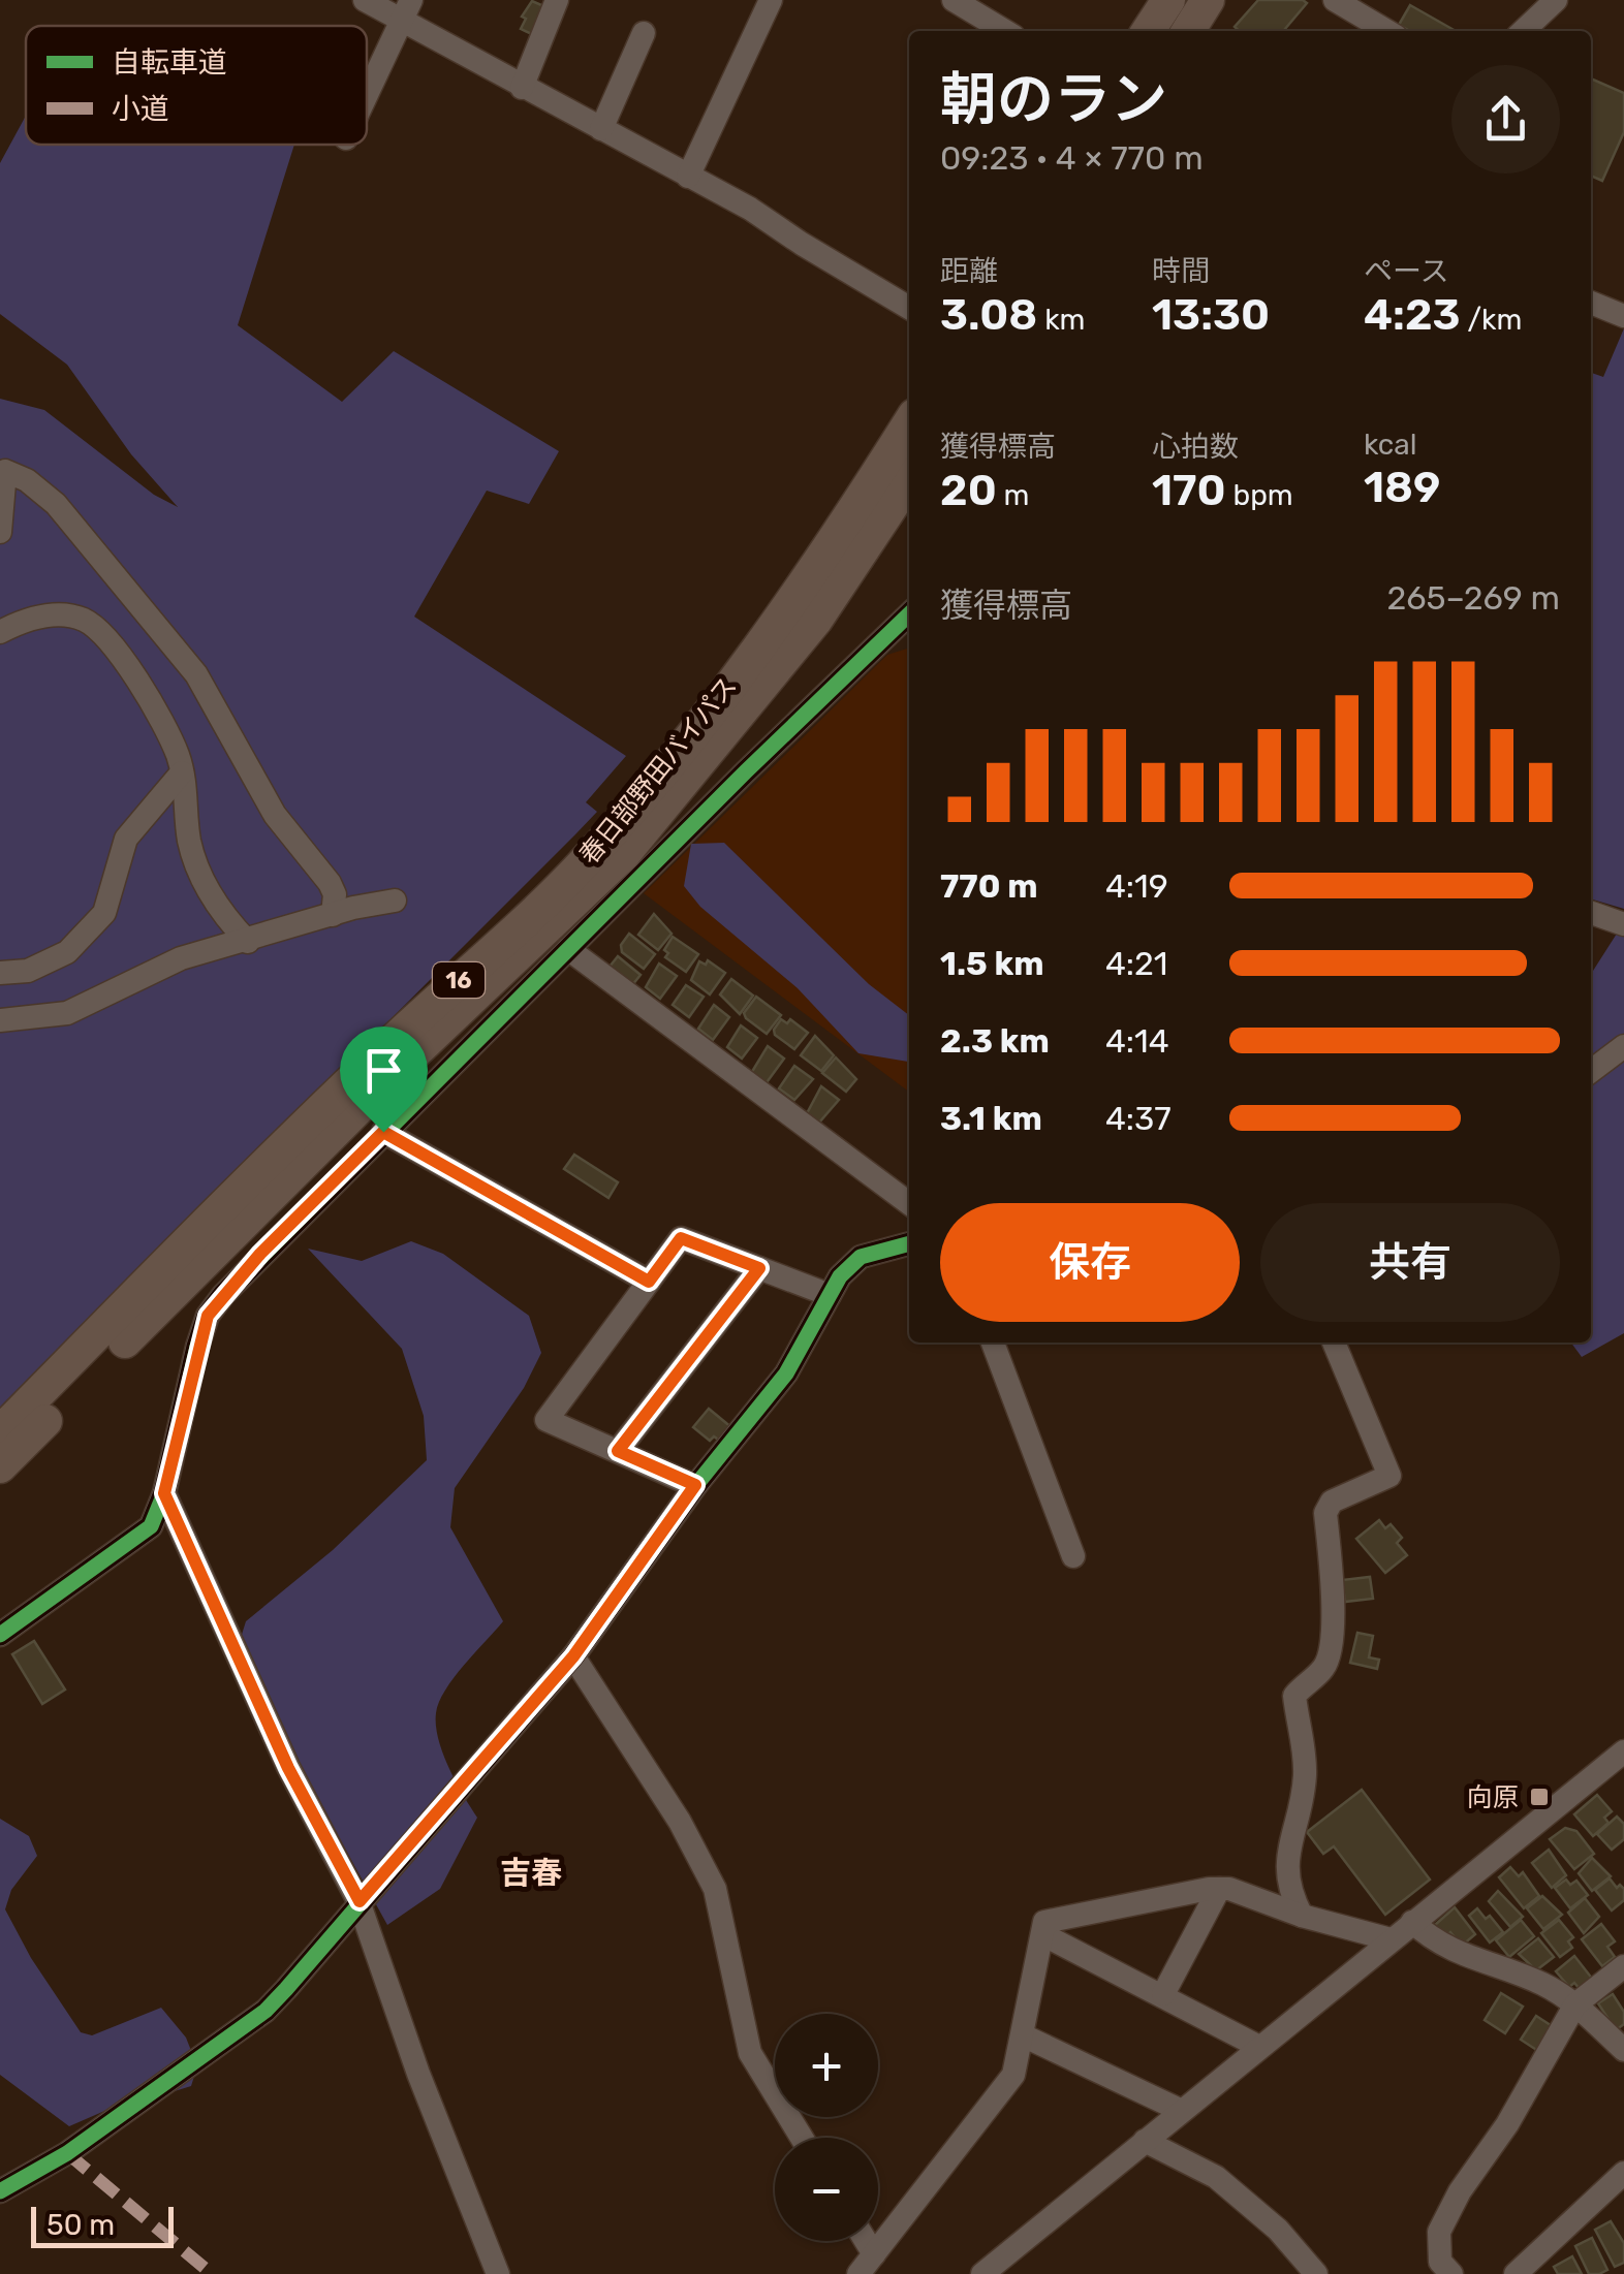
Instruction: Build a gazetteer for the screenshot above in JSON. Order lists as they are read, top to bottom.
{
  "streets": {
    "highway": ["春日部野田バイパス", "16"]
  },
  "districts": ["吉春"],
  "places": {
    "transit": ["向原"]
  },
  "legend": ["自転車道", "小道"],
  "scale_bar": "50 m",
  "page": {
    "heading": ["朝のラン", "09:23 · 4 × 770 m"],
    "stats": [
      ["距離", "3.08 km"],
      ["時間", "13:30"],
      ["ペース", "4:23 /km"],
      ["獲得標高", "20 m"],
      ["心拍数", "170 bpm"],
      ["kcal", "189"]
    ],
    "chart": ["獲得標高", "265–269 m"],
    "list": [
      {
        "name": "770 m",
        "note": "4:19"
      },
      {
        "name": "1.5 km",
        "note": "4:21"
      },
      {
        "name": "2.3 km",
        "note": "4:14"
      },
      {
        "name": "3.1 km",
        "note": "4:37"
      }
    ],
    "buttons": ["保存", "共有"],
    "map_buttons": ["+", "−"],
    "scale": "50 m"
  }
}
